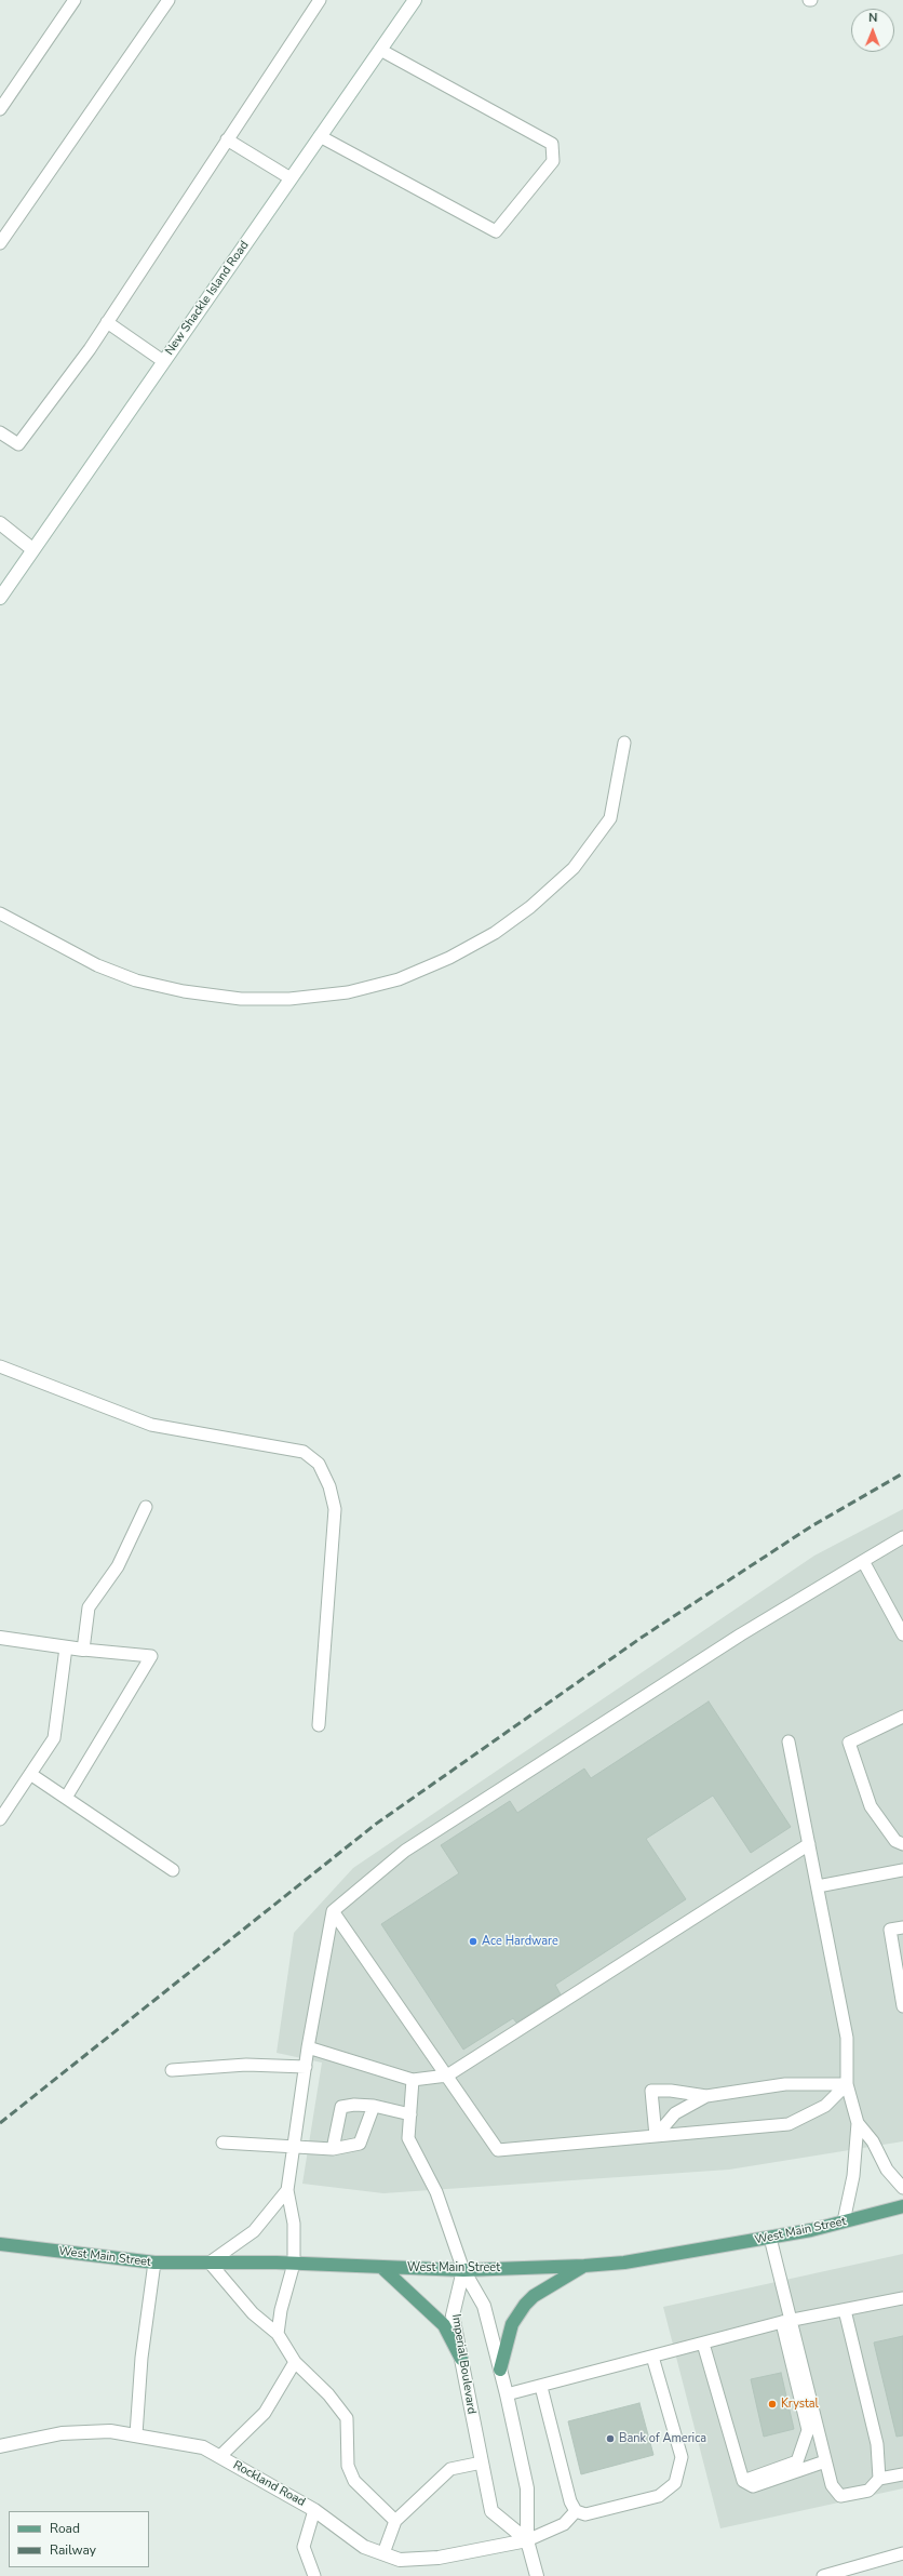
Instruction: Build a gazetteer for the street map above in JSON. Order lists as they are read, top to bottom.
{
  "streets": {
    "main road": ["West Main Street"],
    "street": ["New Shackle Island Road", "Imperial Boulevard", "Rockland Road"]
  },
  "crossings": [
    ["West Main Street", "Imperial Boulevard"],
    ["Imperial Boulevard", "Rockland Road"]
  ],
  "places": ["Ace Hardware", "Krystal", "Bank of America"],
  "legend": ["Road", "Railway"],
  "north": "top"
}
